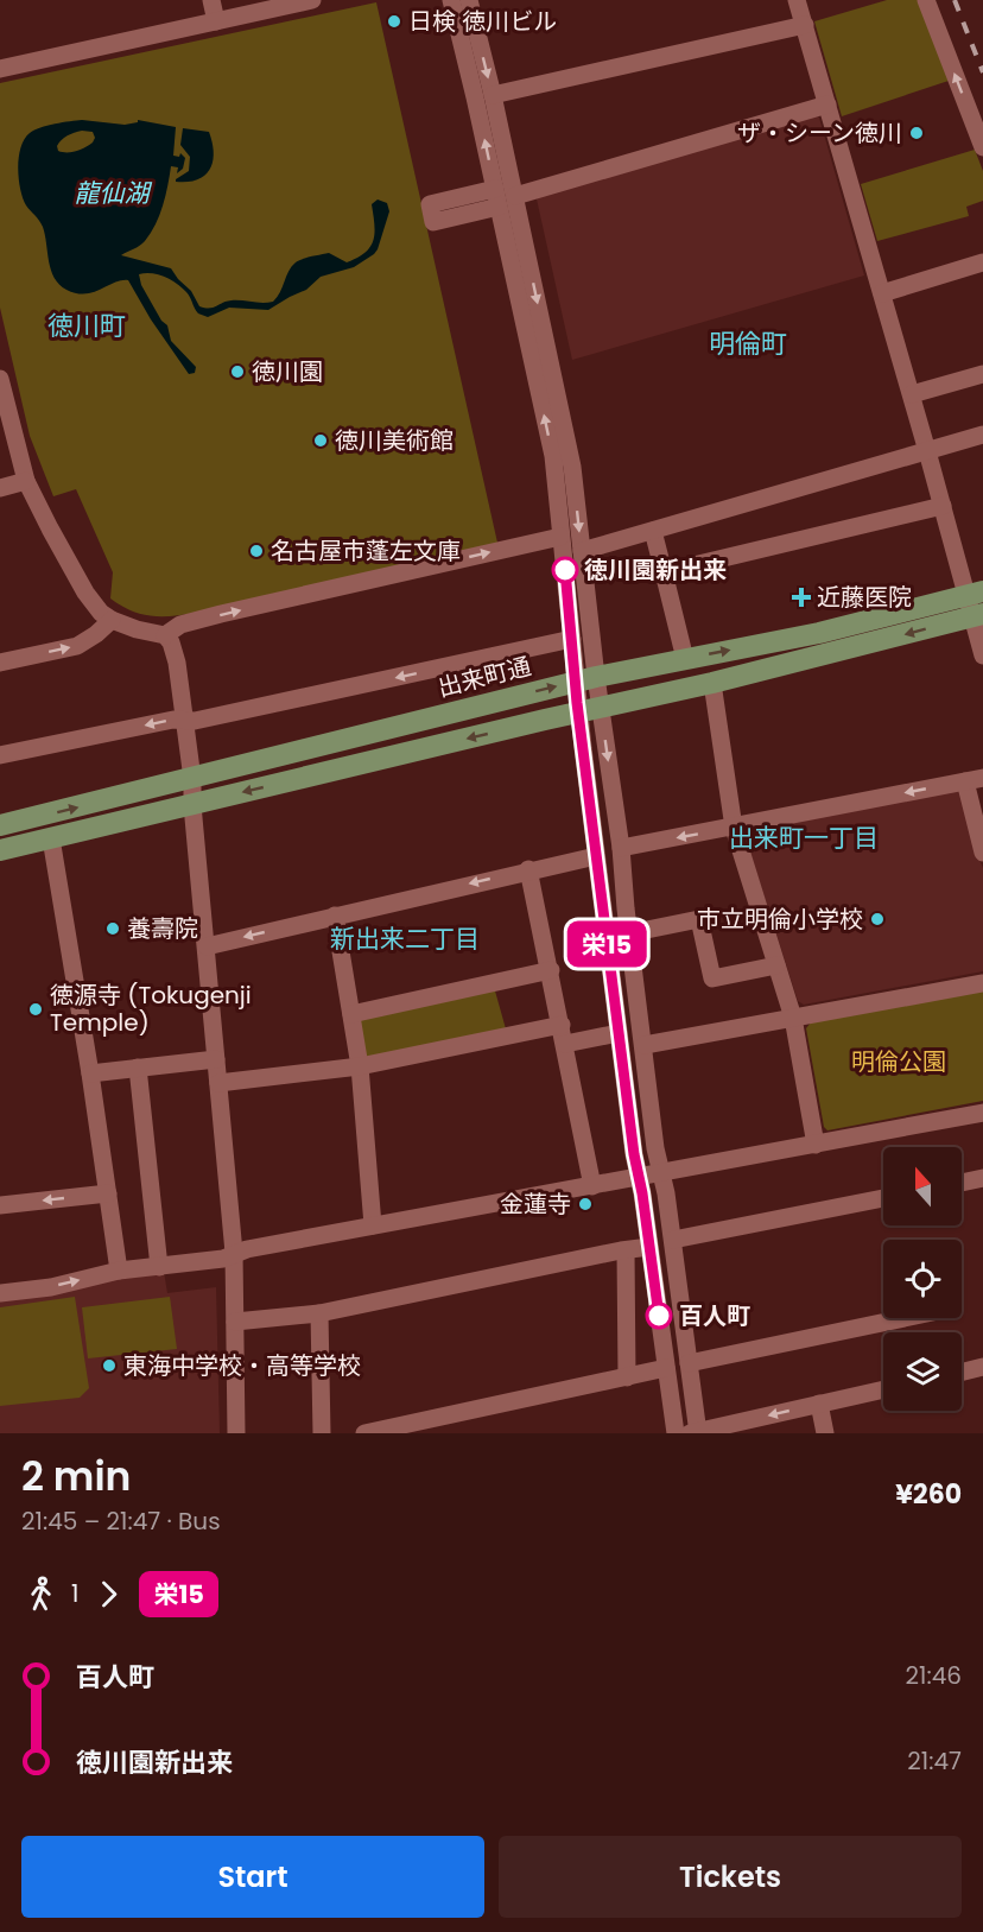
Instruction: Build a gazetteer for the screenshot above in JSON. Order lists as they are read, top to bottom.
{
  "streets": {
    "main road": ["出来町通"]
  },
  "districts": [
    "徳川町",
    "明倫町",
    "出来町一丁目",
    "新出来二丁目"
  ],
  "water": ["龍仙湖"],
  "parks": ["明倫公園"],
  "places": {
    "other": [
      "日検 徳川ビル",
      "ザ・シーン徳川",
      "徳川園",
      "徳川美術館",
      "名古屋市蓬左文庫",
      "徳川園新出来",
      "市立明倫小学校",
      "養壽院",
      "徳源寺 (Tokugenji Temple)",
      "金蓮寺",
      "百人町",
      "東海中学校・高等学校"
    ],
    "health": ["近藤医院"]
  },
  "lines": ["bus line 栄15"],
  "north": "top",
  "page": {
    "on_map": "栄15",
    "heading": ["2 min", "21:45 – 21:47 · Bus", "¥260"],
    "legs": ["1", "栄15"],
    "list": [
      {
        "name": "百人町",
        "value": "21:46"
      },
      {
        "name": "徳川園新出来",
        "value": "21:47"
      }
    ],
    "buttons": ["Start", "Tickets"]
  }
}
